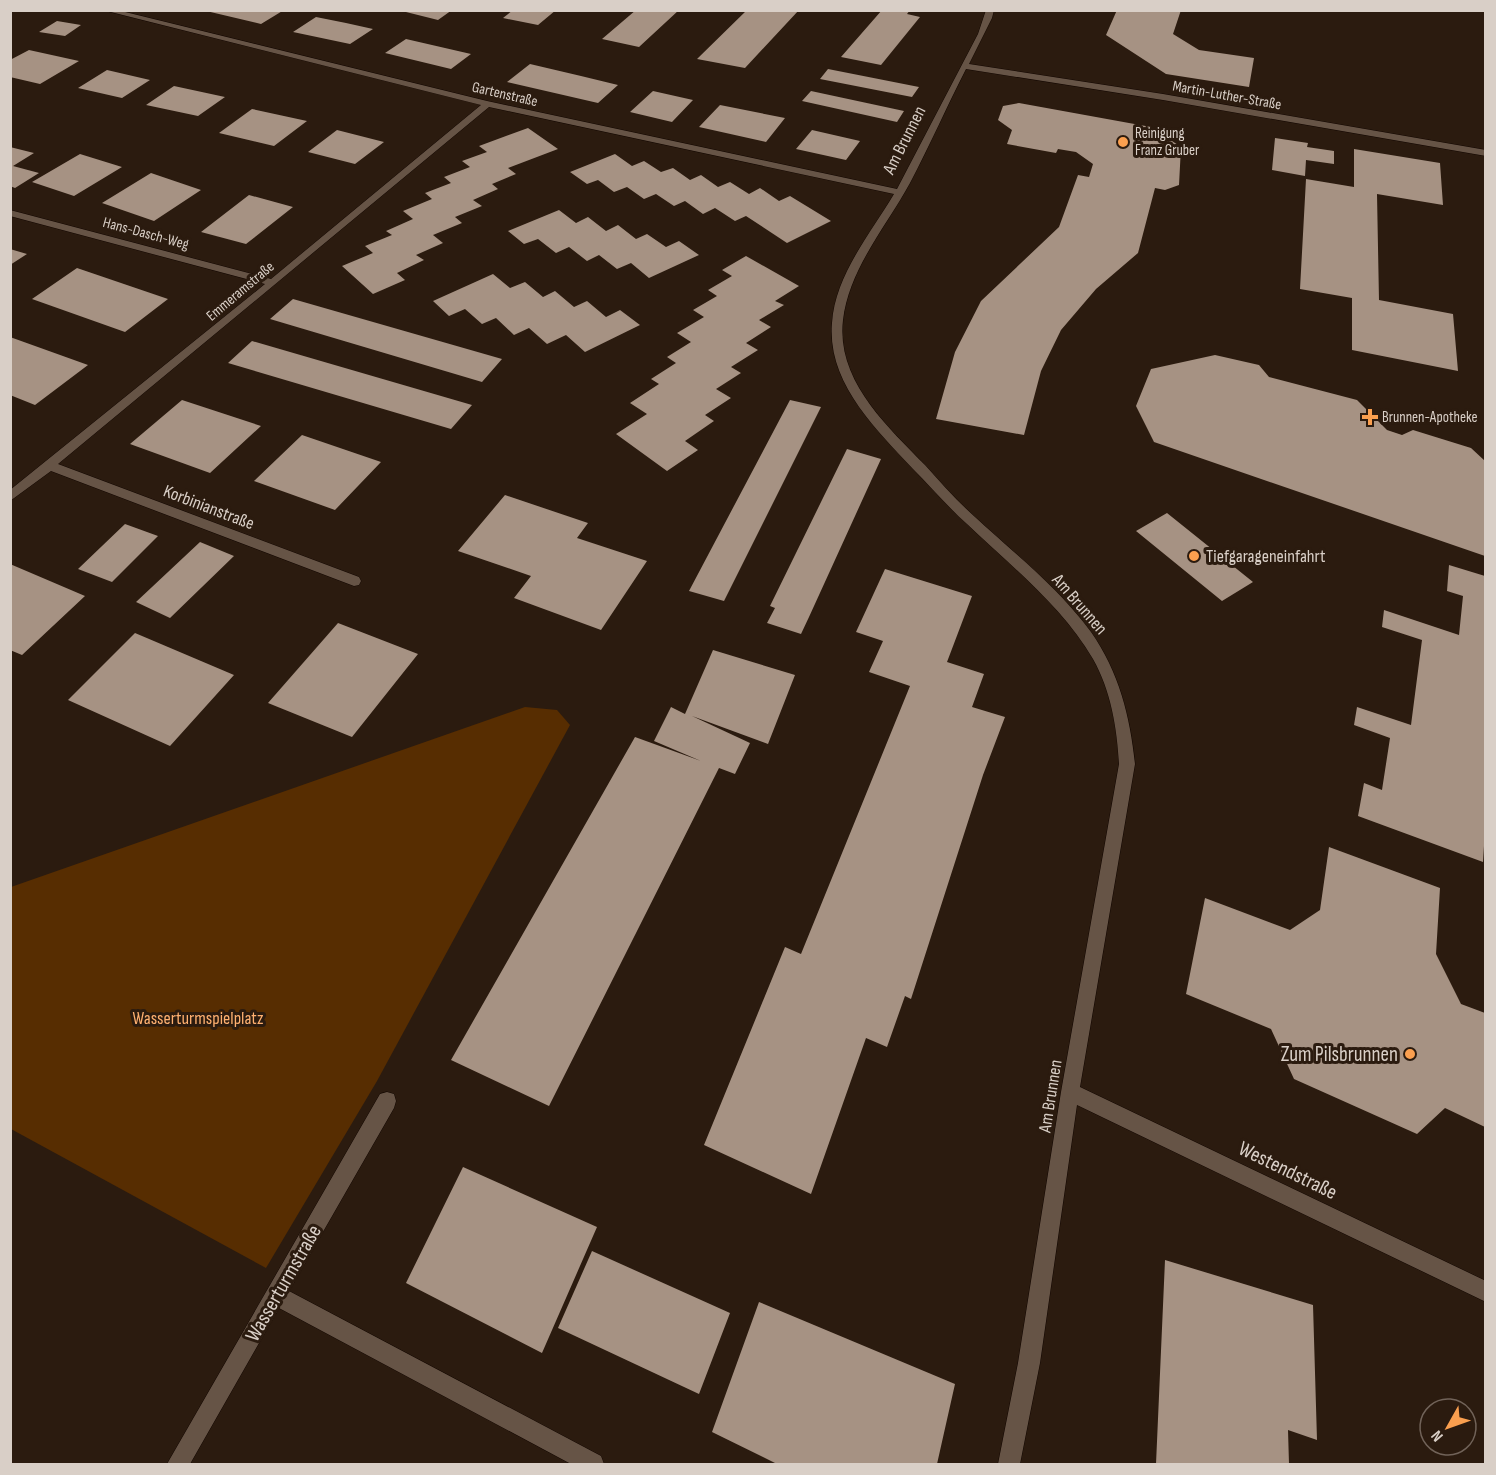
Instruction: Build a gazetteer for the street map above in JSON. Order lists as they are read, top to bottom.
{
  "streets": {
    "street": [
      "Gartenstraße",
      "Martin-Luther-Straße",
      "Am Brunnen",
      "Hans-Dasch-Weg",
      "Emmeramstraße",
      "Korbinianstraße",
      "Westendstraße",
      "Wasserturmstraße"
    ]
  },
  "crossings": [
    ["Gartenstraße", "Am Brunnen"],
    ["Gartenstraße", "Emmeramstraße"],
    ["Martin-Luther-Straße", "Am Brunnen"],
    ["Am Brunnen", "Westendstraße"],
    ["Hans-Dasch-Weg", "Emmeramstraße"],
    ["Emmeramstraße", "Korbinianstraße"]
  ],
  "parks": ["Wasserturmspielplatz"],
  "places": {
    "other": ["Reinigung Franz Gruber", "Tiefgarageneinfahrt", "Zum Pilsbrunnen"],
    "health": ["Brunnen-Apotheke"]
  },
  "north": "bottom left"
}
